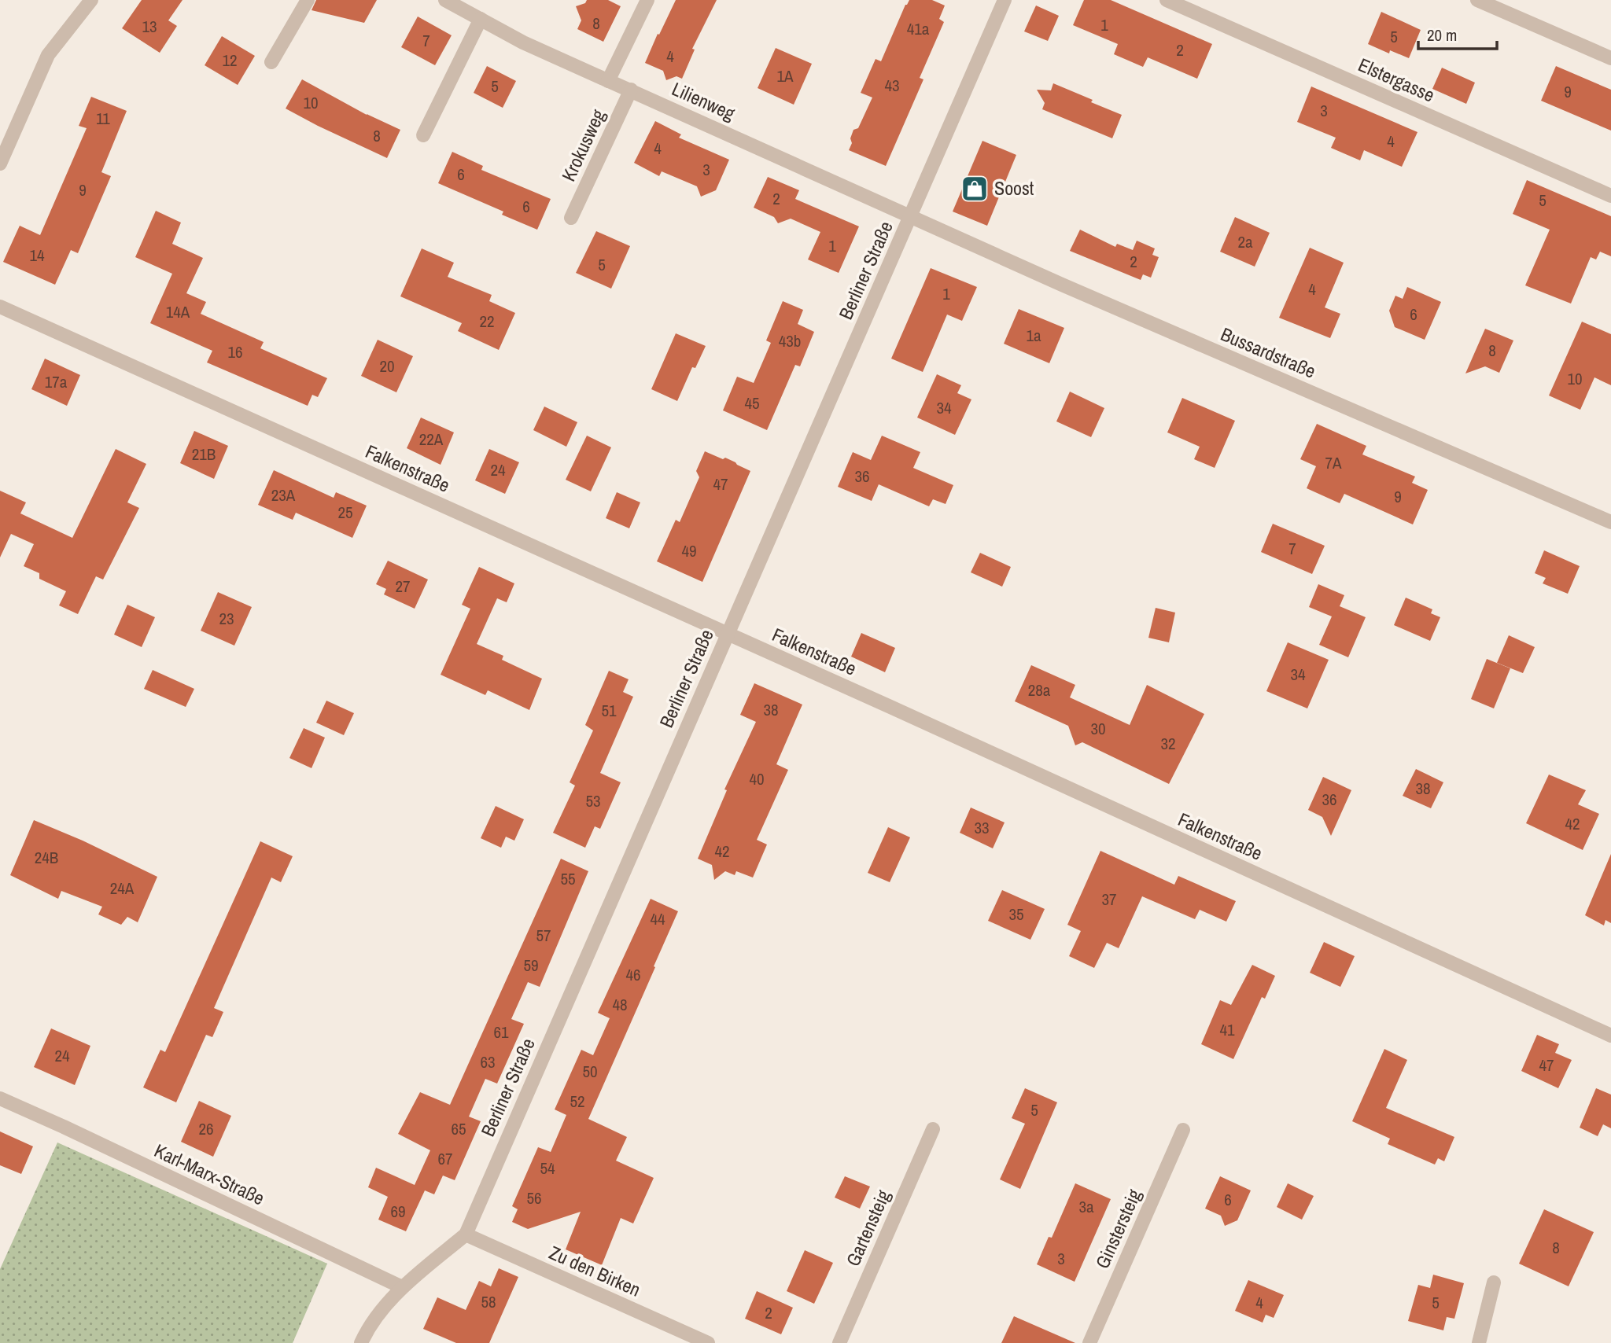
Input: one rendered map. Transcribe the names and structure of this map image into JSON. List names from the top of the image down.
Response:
{
  "streets": {
    "street": [
      "Elstergasse",
      "Lilienweg",
      "Krokusweg",
      "Berliner Straße",
      "Bussardstraße",
      "Falkenstraße",
      "Karl-Marx-Straße",
      "Gartensteig",
      "Ginstersteig",
      "Zu den Birken"
    ]
  },
  "crossings": [
    ["Lilienweg", "Krokusweg"],
    ["Lilienweg", "Berliner Straße"],
    ["Lilienweg", "Bussardstraße"],
    ["Berliner Straße", "Bussardstraße"],
    ["Berliner Straße", "Falkenstraße"],
    ["Berliner Straße", "Karl-Marx-Straße"],
    ["Berliner Straße", "Zu den Birken"]
  ],
  "places": {
    "shop": ["Soost"]
  },
  "house_numbers": [
    "8",
    "1",
    "13",
    "41a",
    "5",
    "7",
    "2",
    "4",
    "12",
    "1A",
    "43",
    "5",
    "9",
    "10",
    "3",
    "11",
    "8",
    "4",
    "4",
    "3",
    "6",
    "9",
    "2",
    "5",
    "6",
    "2a",
    "1",
    "14",
    "2",
    "5",
    "4",
    "1",
    "14A",
    "6",
    "22",
    "1a",
    "43b",
    "8",
    "16",
    "20",
    "10",
    "17a",
    "45",
    "34",
    "22A",
    "21B",
    "7A",
    "24",
    "36",
    "47",
    "23A",
    "9",
    "25",
    "7",
    "49",
    "27",
    "23",
    "34",
    "28a",
    "38",
    "51",
    "30",
    "32",
    "40",
    "38",
    "36",
    "53",
    "42",
    "33",
    "42",
    "24B",
    "55",
    "24A",
    "37",
    "35",
    "44",
    "57",
    "59",
    "46",
    "48",
    "41",
    "61",
    "24",
    "63",
    "47",
    "50",
    "52",
    "5",
    "26",
    "65",
    "67",
    "54",
    "56",
    "6",
    "3a",
    "69",
    "8",
    "3",
    "58",
    "4",
    "5",
    "2"
  ],
  "scale_bar": "20 m"
}
